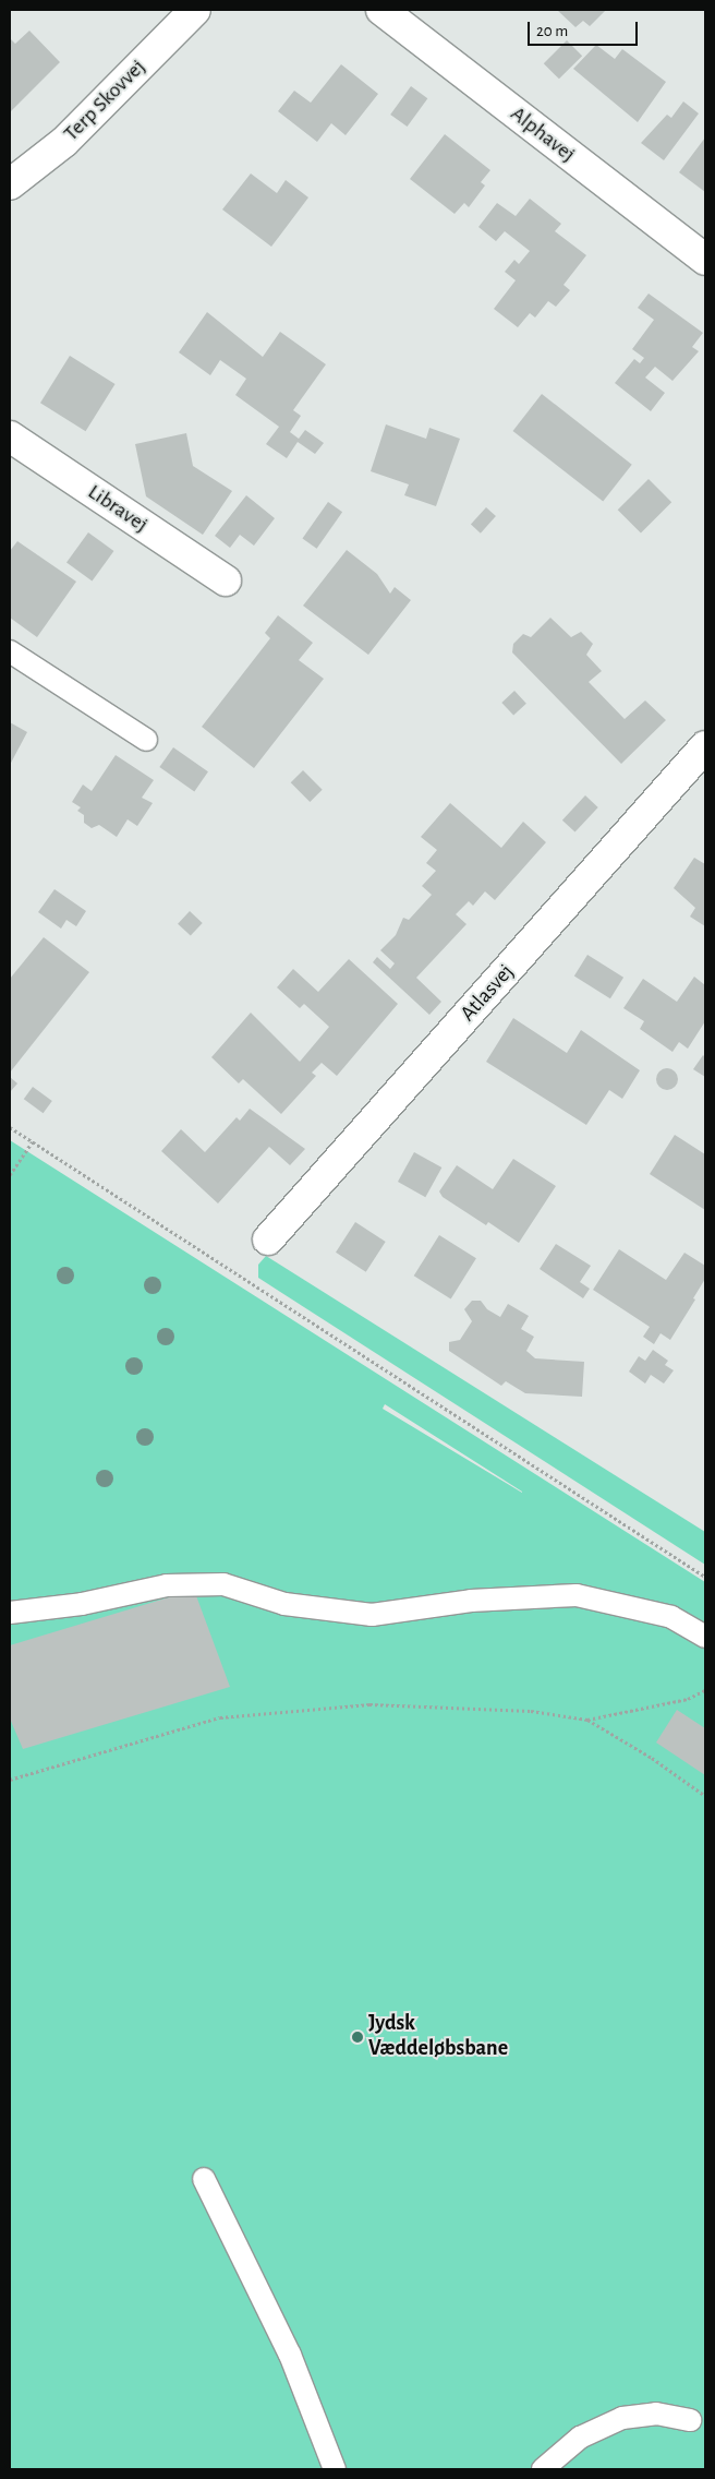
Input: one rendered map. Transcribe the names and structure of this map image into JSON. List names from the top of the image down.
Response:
{
  "streets": {
    "street": [
      "Terp Skovvej",
      "Alphavej",
      "Libravej",
      "Atlasvej"
    ]
  },
  "places": ["Jydsk Væddeløbsbane"],
  "scale_bar": "20 m"
}
